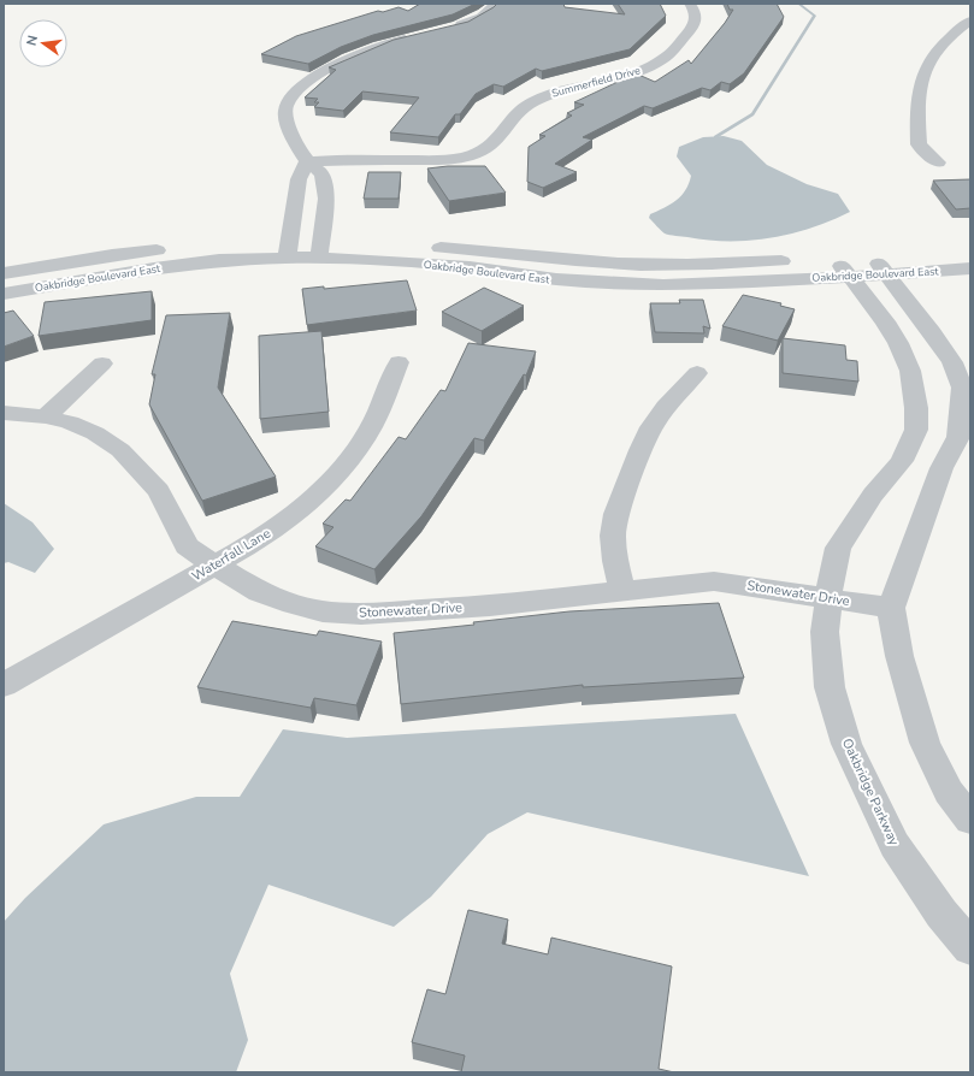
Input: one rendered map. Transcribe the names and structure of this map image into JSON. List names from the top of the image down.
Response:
{
  "streets": {
    "street": [
      "Summerfield Drive",
      "Oakbridge Boulevard East",
      "Waterfall Lane",
      "Stonewater Drive",
      "Oakbridge Parkway"
    ]
  },
  "crossings": [
    ["Oakbridge Boulevard East", "Oakbridge Parkway"],
    ["Waterfall Lane", "Stonewater Drive"],
    ["Stonewater Drive", "Oakbridge Parkway"]
  ],
  "north": "left"
}
